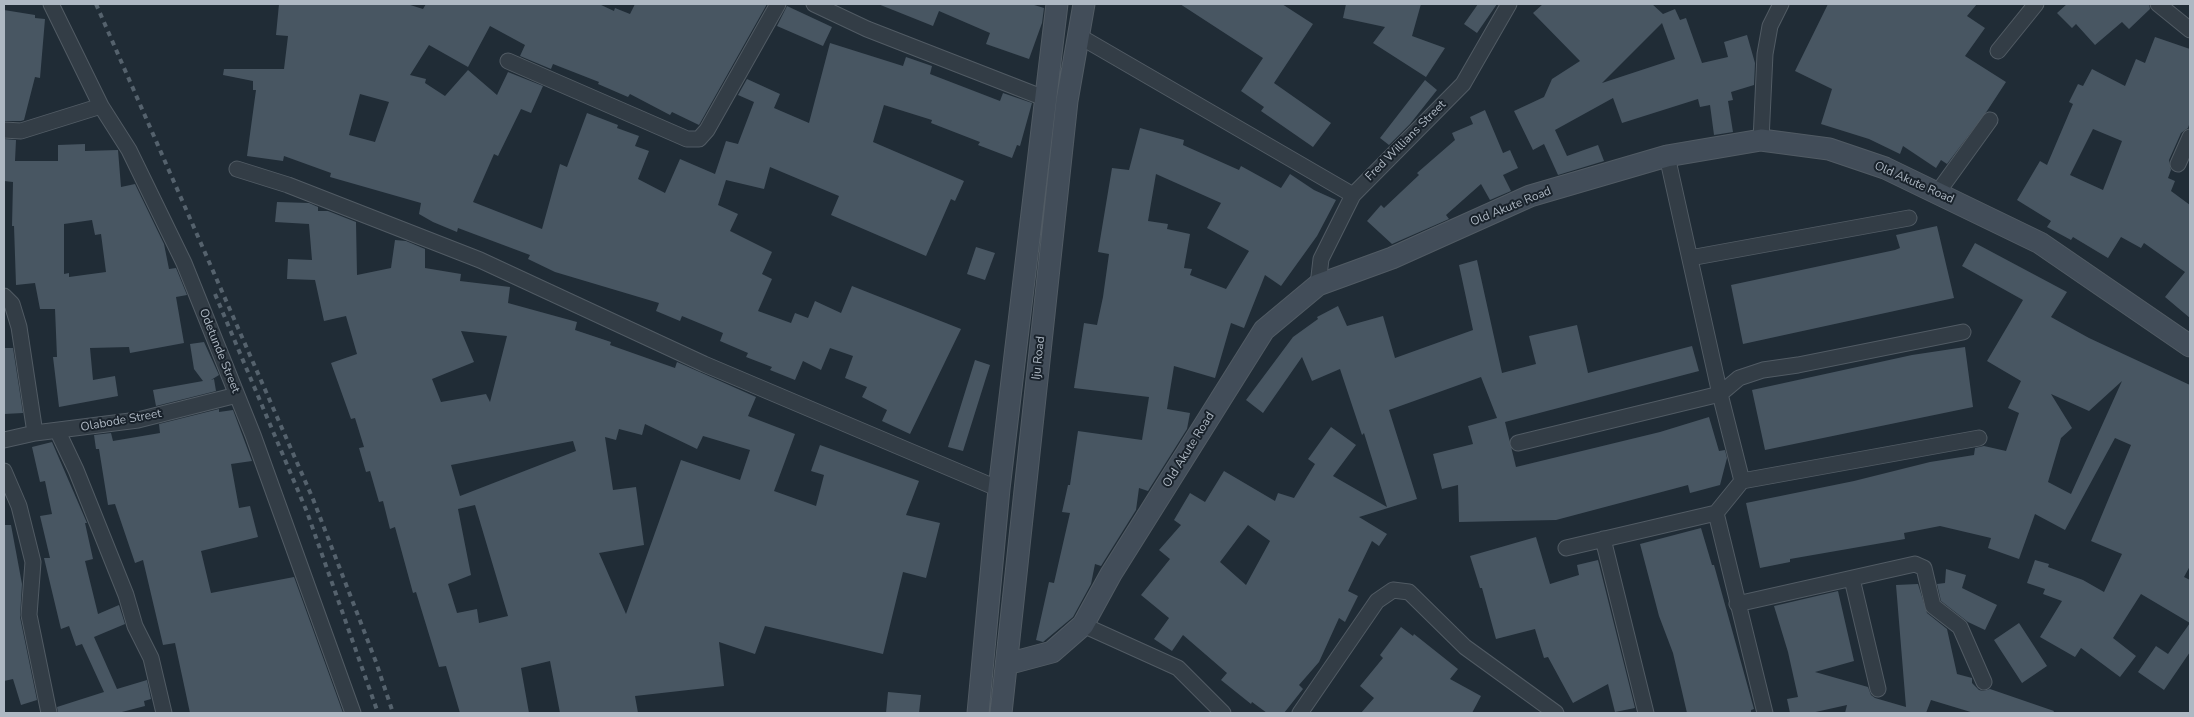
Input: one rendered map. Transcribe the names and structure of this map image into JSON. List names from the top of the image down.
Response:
{
  "streets": {
    "street": [
      "Fred Willians Street",
      "Old Akute Road",
      "Odetunde Street",
      "Iju Road",
      "Olabode Street"
    ]
  },
  "crossings": [
    ["Fred Willians Street", "Old Akute Road"],
    ["Old Akute Road", "Iju Road"],
    ["Odetunde Street", "Olabode Street"]
  ]
}
